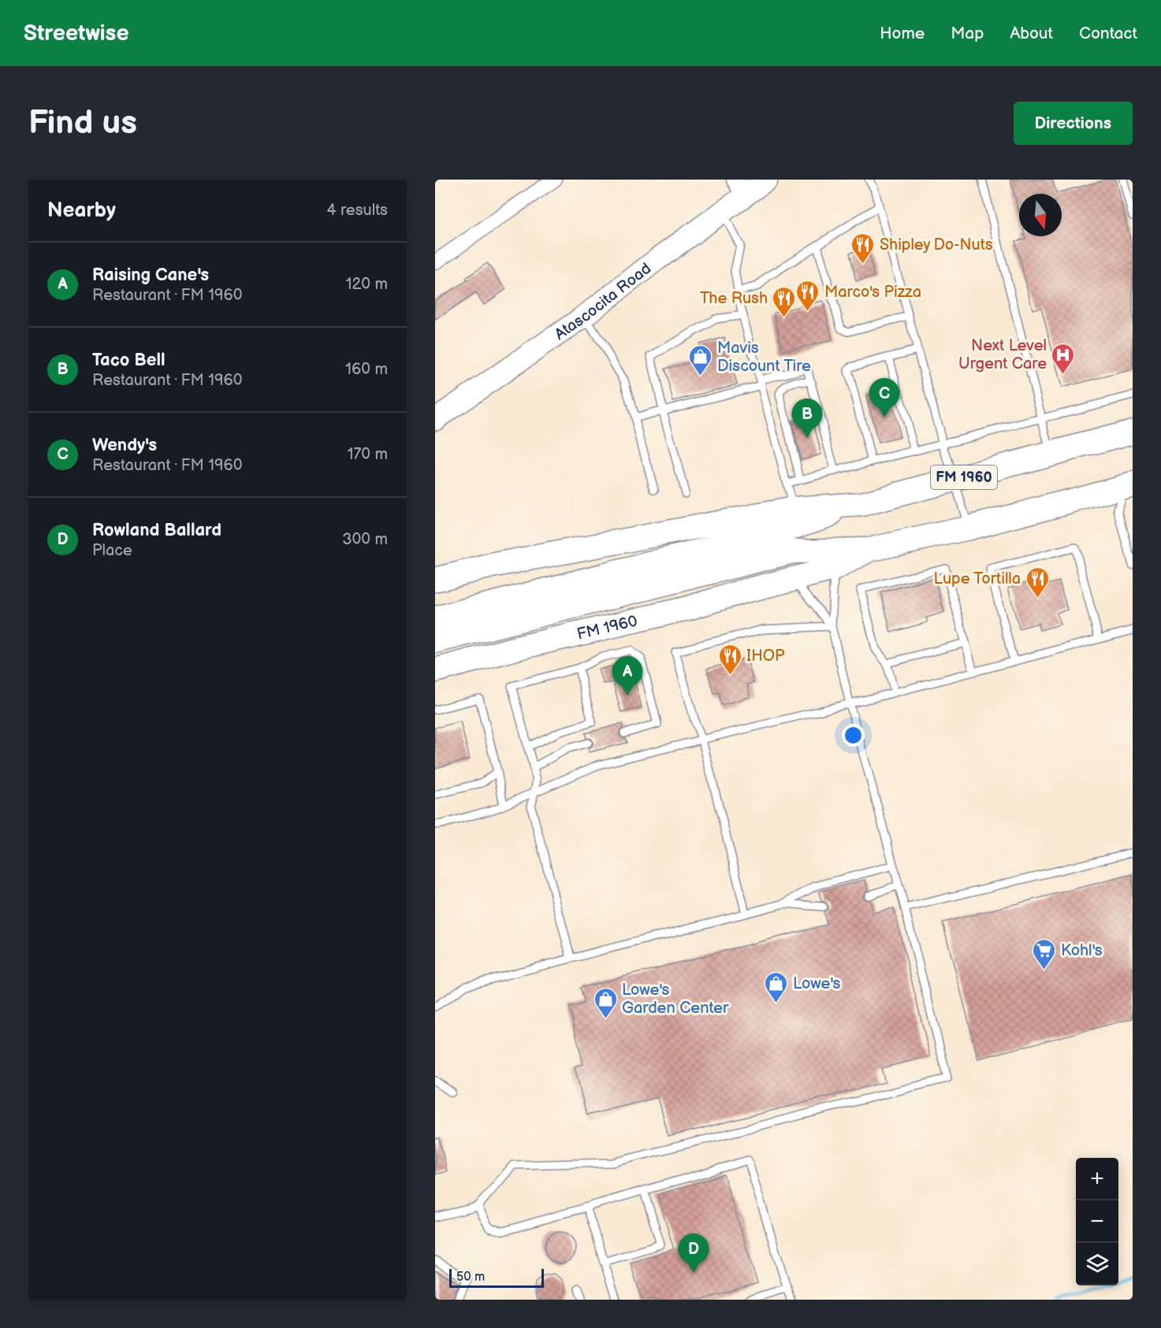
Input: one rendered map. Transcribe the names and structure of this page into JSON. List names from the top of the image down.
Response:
{
  "streets": {
    "main road": ["Atascocita Road", "FM 1960"]
  },
  "places": {
    "restaurant": [
      "Shipley Do-Nuts",
      "Marco's Pizza",
      "The Rush",
      "Lupe Tortilla",
      "IHOP"
    ],
    "hospital": ["Next Level Urgent Care"],
    "shop": ["Mavis Discount Tire", "Lowe's", "Lowe's Garden Center"],
    "supermarket": ["Kohl's"]
  },
  "scale_bar": "50 m",
  "north": "bottom",
  "page": {
    "header": "Streetwise",
    "nav": [
      "Home",
      "Map",
      "About",
      "Contact"
    ],
    "buttons": "Directions",
    "title": "Find us",
    "heading": ["Nearby", "4 results"],
    "list": [
      {
        "mark": "A",
        "name": "Raising Cane's",
        "note": "Restaurant · FM 1960",
        "value": "120 m"
      },
      {
        "mark": "B",
        "name": "Taco Bell",
        "note": "Restaurant · FM 1960",
        "value": "160 m"
      },
      {
        "mark": "C",
        "name": "Wendy's",
        "note": "Restaurant · FM 1960",
        "value": "170 m"
      },
      {
        "mark": "D",
        "name": "Rowland Ballard",
        "note": "Place",
        "value": "300 m"
      }
    ],
    "pins": [
      "C",
      "B",
      "A",
      "D"
    ],
    "map_buttons": ["+", "−"],
    "scale": "50 m"
  }
}
